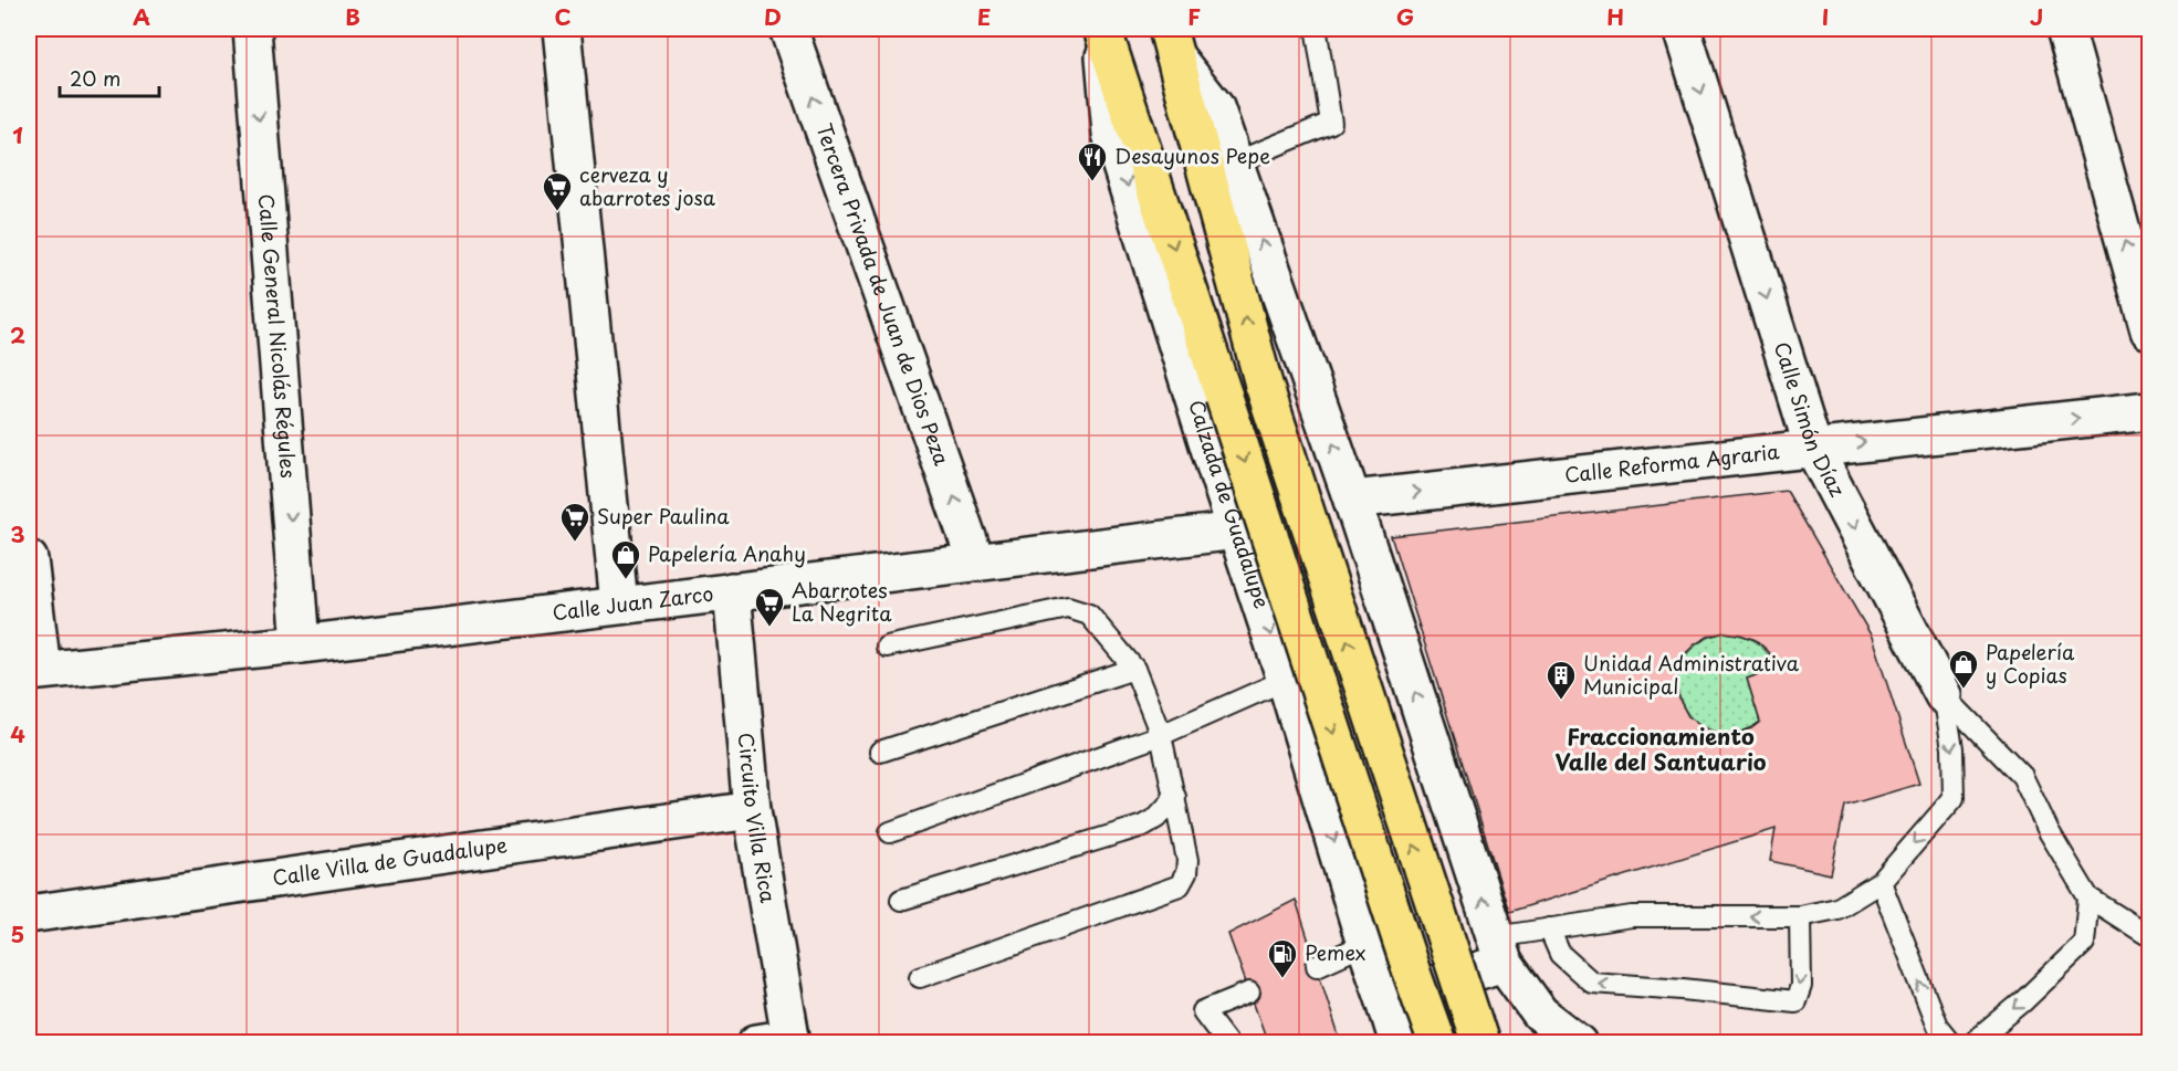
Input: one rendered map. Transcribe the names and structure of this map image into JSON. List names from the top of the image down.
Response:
{
  "streets": {
    "main road": ["Calzada de Guadalupe"],
    "street": [
      "Tercera Privada de Juan de Dios Peza",
      "Calle General Nicolás Régules",
      "Calle Simón Díaz",
      "Calle Reforma Agraria",
      "Calle Juan Zarco",
      "Circuito Villa Rica",
      "Calle Villa de Guadalupe"
    ]
  },
  "crossings": [
    ["Tercera Privada de Juan de Dios Peza", "Calle Juan Zarco"],
    ["Calle General Nicolás Régules", "Calle Juan Zarco"],
    ["Calle Simón Díaz", "Calle Reforma Agraria"],
    ["Calzada de Guadalupe", "Calle Juan Zarco"],
    ["Calle Juan Zarco", "Circuito Villa Rica"],
    ["Circuito Villa Rica", "Calle Villa de Guadalupe"]
  ],
  "one_way": ["Calle Simón Díaz", "Calle Reforma Agraria"],
  "districts": ["Fraccionamiento Valle del Santuario"],
  "places": {
    "restaurant": ["Desayunos Pepe"],
    "supermarket": ["cerveza y abarrotes josa", "Super Paulina", "Abarrotes La Negrita"],
    "shop": ["Papelería Anahy", "Papelería y Copias"],
    "building": ["Unidad Administrativa Municipal"],
    "fuel station": ["Pemex"]
  },
  "scale_bar": "20 m",
  "grid": {
    "columns": [
      "A",
      "B",
      "C",
      "D",
      "E",
      "F",
      "G",
      "H",
      "I",
      "J"
    ],
    "rows": [
      "1",
      "2",
      "3",
      "4",
      "5"
    ]
  }
}
